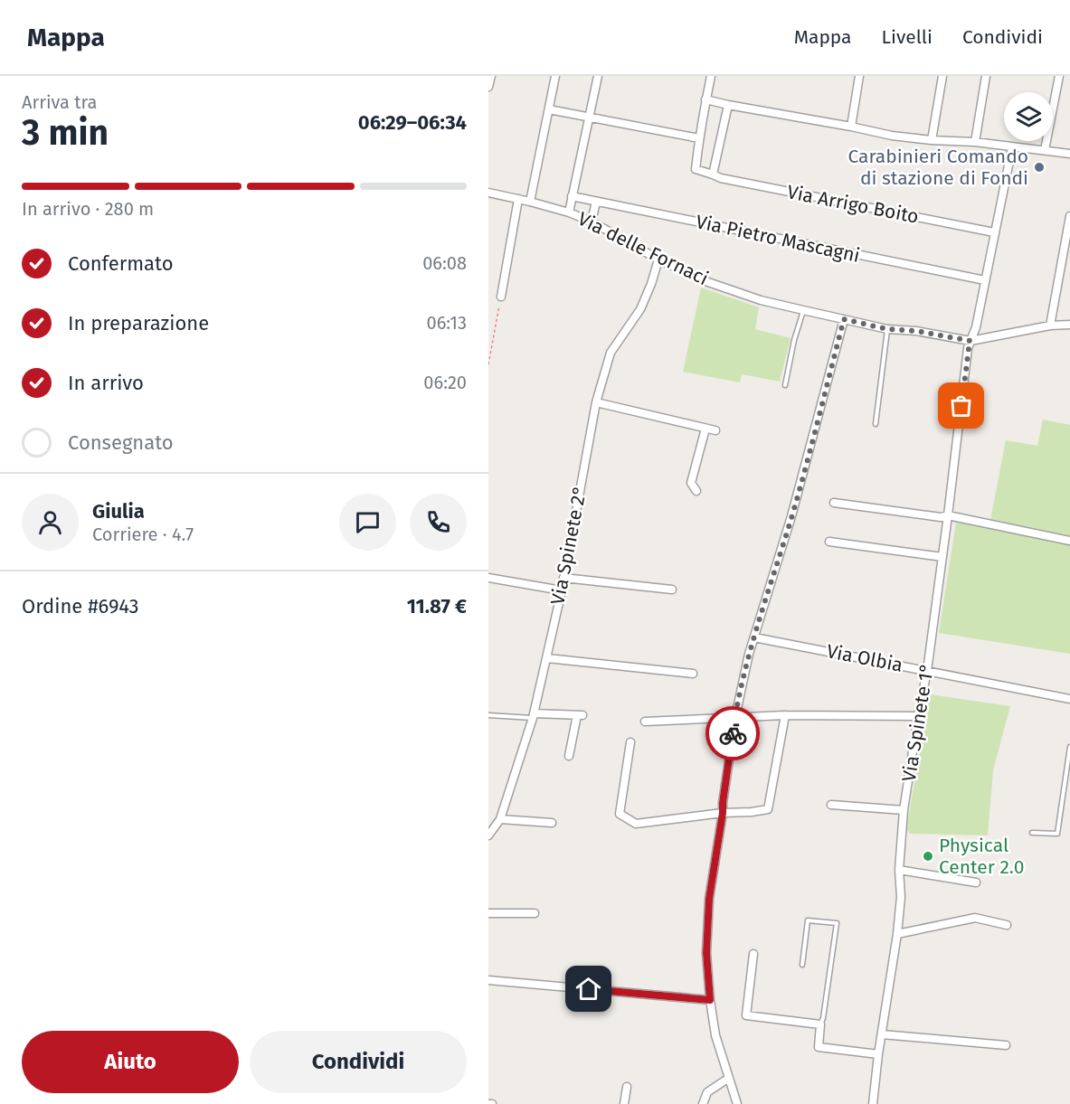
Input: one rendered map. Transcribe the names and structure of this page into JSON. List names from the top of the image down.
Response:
{
  "streets": {
    "street": [
      "Via Arrigo Boito",
      "Via Pietro Mascagni",
      "Via delle Fornaci",
      "Via Spinete 2°",
      "Via Olbia",
      "Via Spinete 1°"
    ]
  },
  "crossings": [
    ["Via Arrigo Boito", "Via Spinete 1°"],
    ["Via Pietro Mascagni", "Via Spinete 1°"],
    ["Via delle Fornaci", "Via Spinete 2°"],
    ["Via delle Fornaci", "Via Spinete 1°"],
    ["Via Olbia", "Via Spinete 1°"]
  ],
  "places": ["Carabinieri Comando di stazione di Fondi", "Physical Center 2.0"],
  "page": {
    "header": "Mappa",
    "nav": ["Mappa", "Livelli", "Condividi"],
    "heading": ["3 min", "Arriva tra", "06:29–06:34"],
    "panel": [
      "Giulia",
      "Corriere · 4.7",
      "Ordine #6943",
      "11.87 €"
    ],
    "bar": "In arrivo · 280 m",
    "list": [
      ["Confermato", "06:08"],
      ["In preparazione", "06:13"],
      ["In arrivo", "06:20"],
      "Consegnato"
    ],
    "buttons": ["Aiuto", "Condividi"]
  }
}
